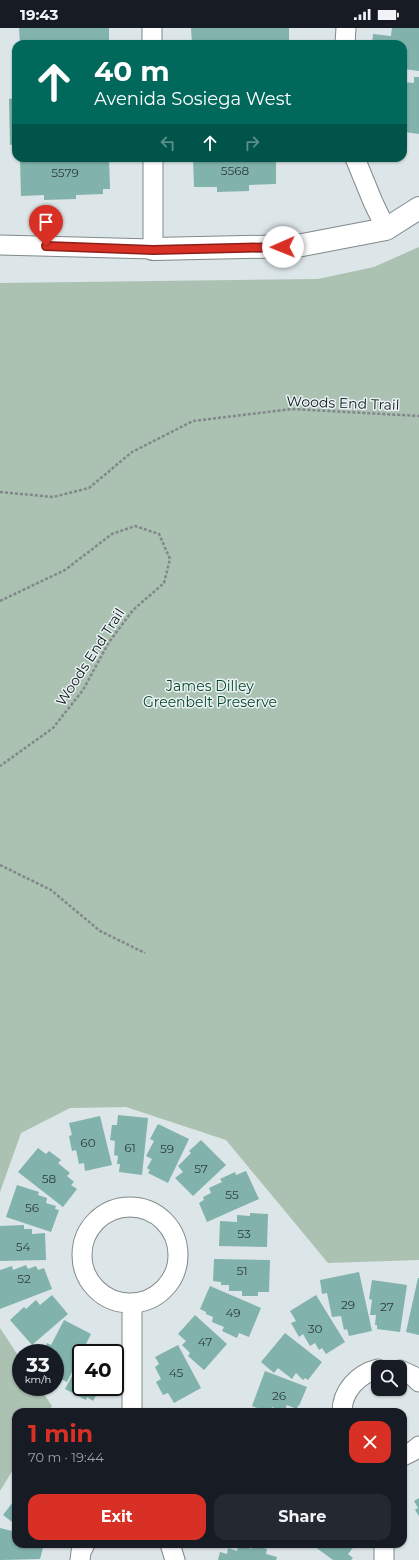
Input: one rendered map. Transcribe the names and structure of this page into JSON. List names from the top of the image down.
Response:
{
  "streets": {
    "path": ["Woods End Trail"]
  },
  "parks": ["James Dilley Greenbelt Preserve"],
  "house_numbers": [
    "5568",
    "5579",
    "60",
    "61",
    "59",
    "57",
    "58",
    "55",
    "56",
    "53",
    "54",
    "51",
    "52",
    "29",
    "27",
    "49",
    "30",
    "47",
    "45",
    "26"
  ],
  "page": {
    "status": "19:43",
    "turn": ["40 m", "Avenida Sosiega West"],
    "speed": "33 km/h",
    "limit": "40",
    "heading": ["1 min", "70 m · 19:44"],
    "buttons": ["Exit", "Share"]
  }
}
